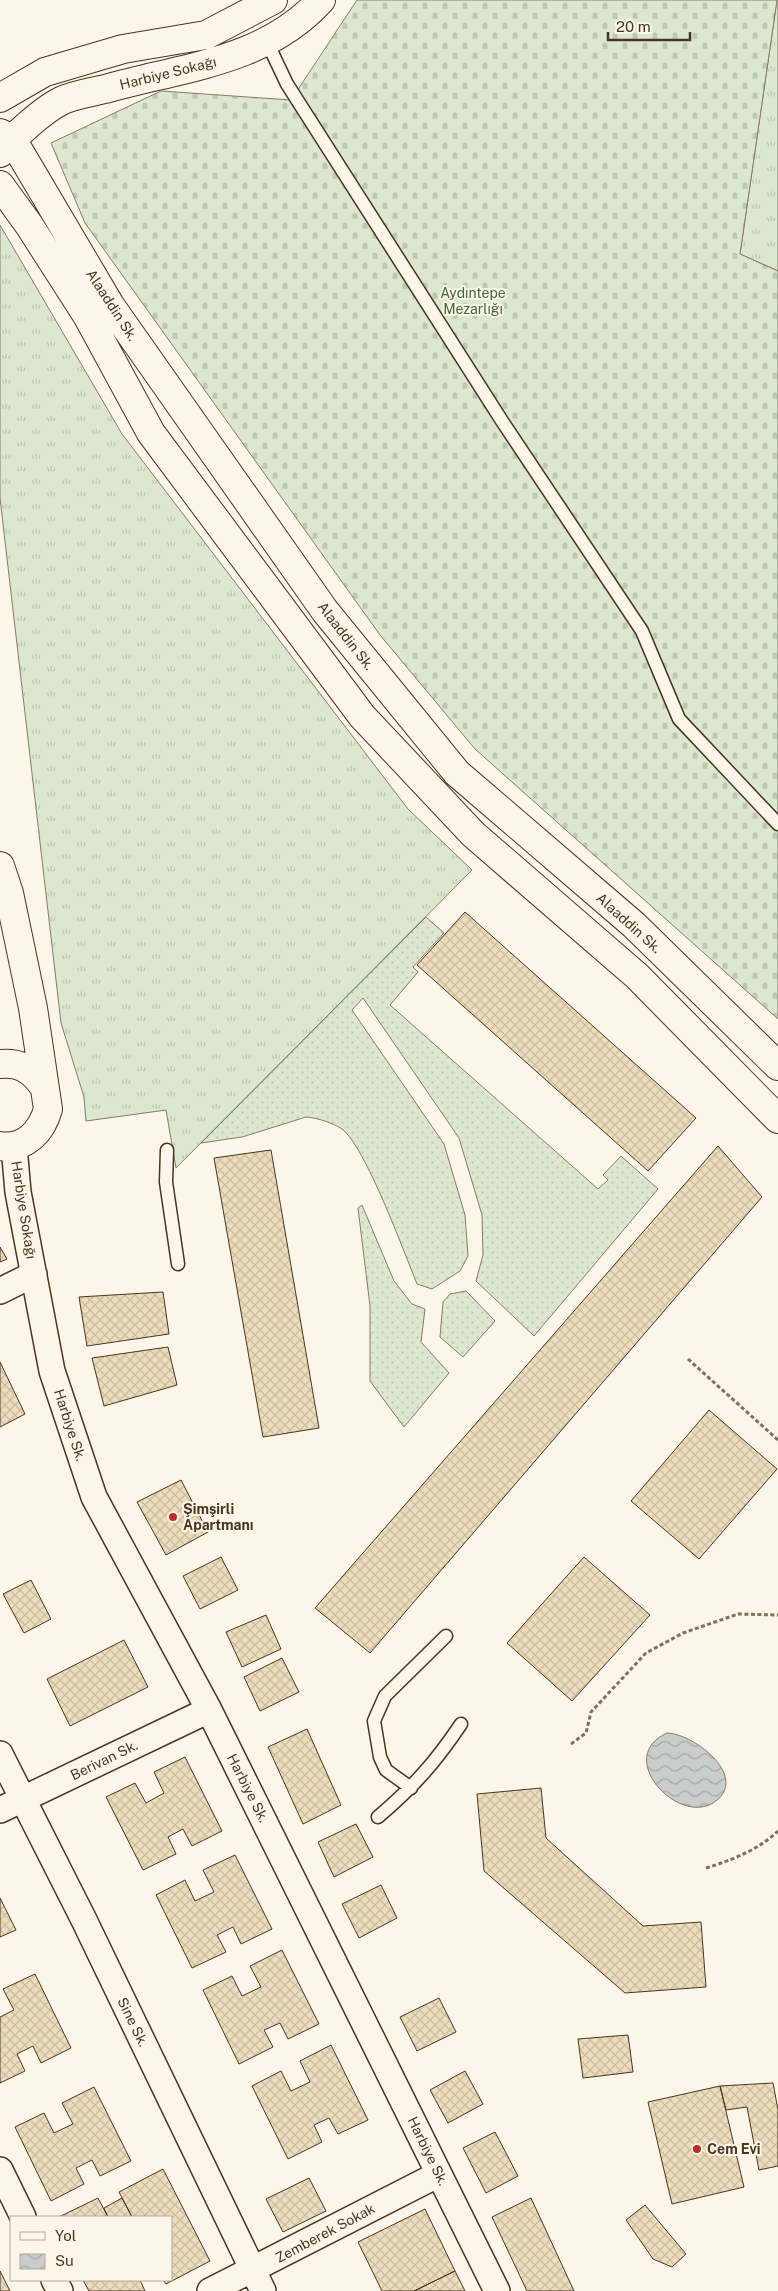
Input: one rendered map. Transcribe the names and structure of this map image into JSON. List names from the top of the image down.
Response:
{
  "streets": {
    "street": [
      "Harbiye Sokağı",
      "Alaaddin Sk.",
      "Harbiye Sk.",
      "Berivan Sk.",
      "Sine Sk.",
      "Zemberek Sokak"
    ]
  },
  "crossings": [
    ["Harbiye Sokağı", "Alaaddin Sk."],
    ["Harbiye Sokağı", "Harbiye Sk."],
    ["Harbiye Sk.", "Berivan Sk."],
    ["Harbiye Sk.", "Zemberek Sokak"],
    ["Berivan Sk.", "Sine Sk."],
    ["Sine Sk.", "Zemberek Sokak"]
  ],
  "parks": ["Aydıntepe Mezarlığı"],
  "places": ["Şimşirli Apartmanı", "Cem Evi"],
  "legend": ["Yol", "Su"],
  "scale_bar": "20 m"
}
